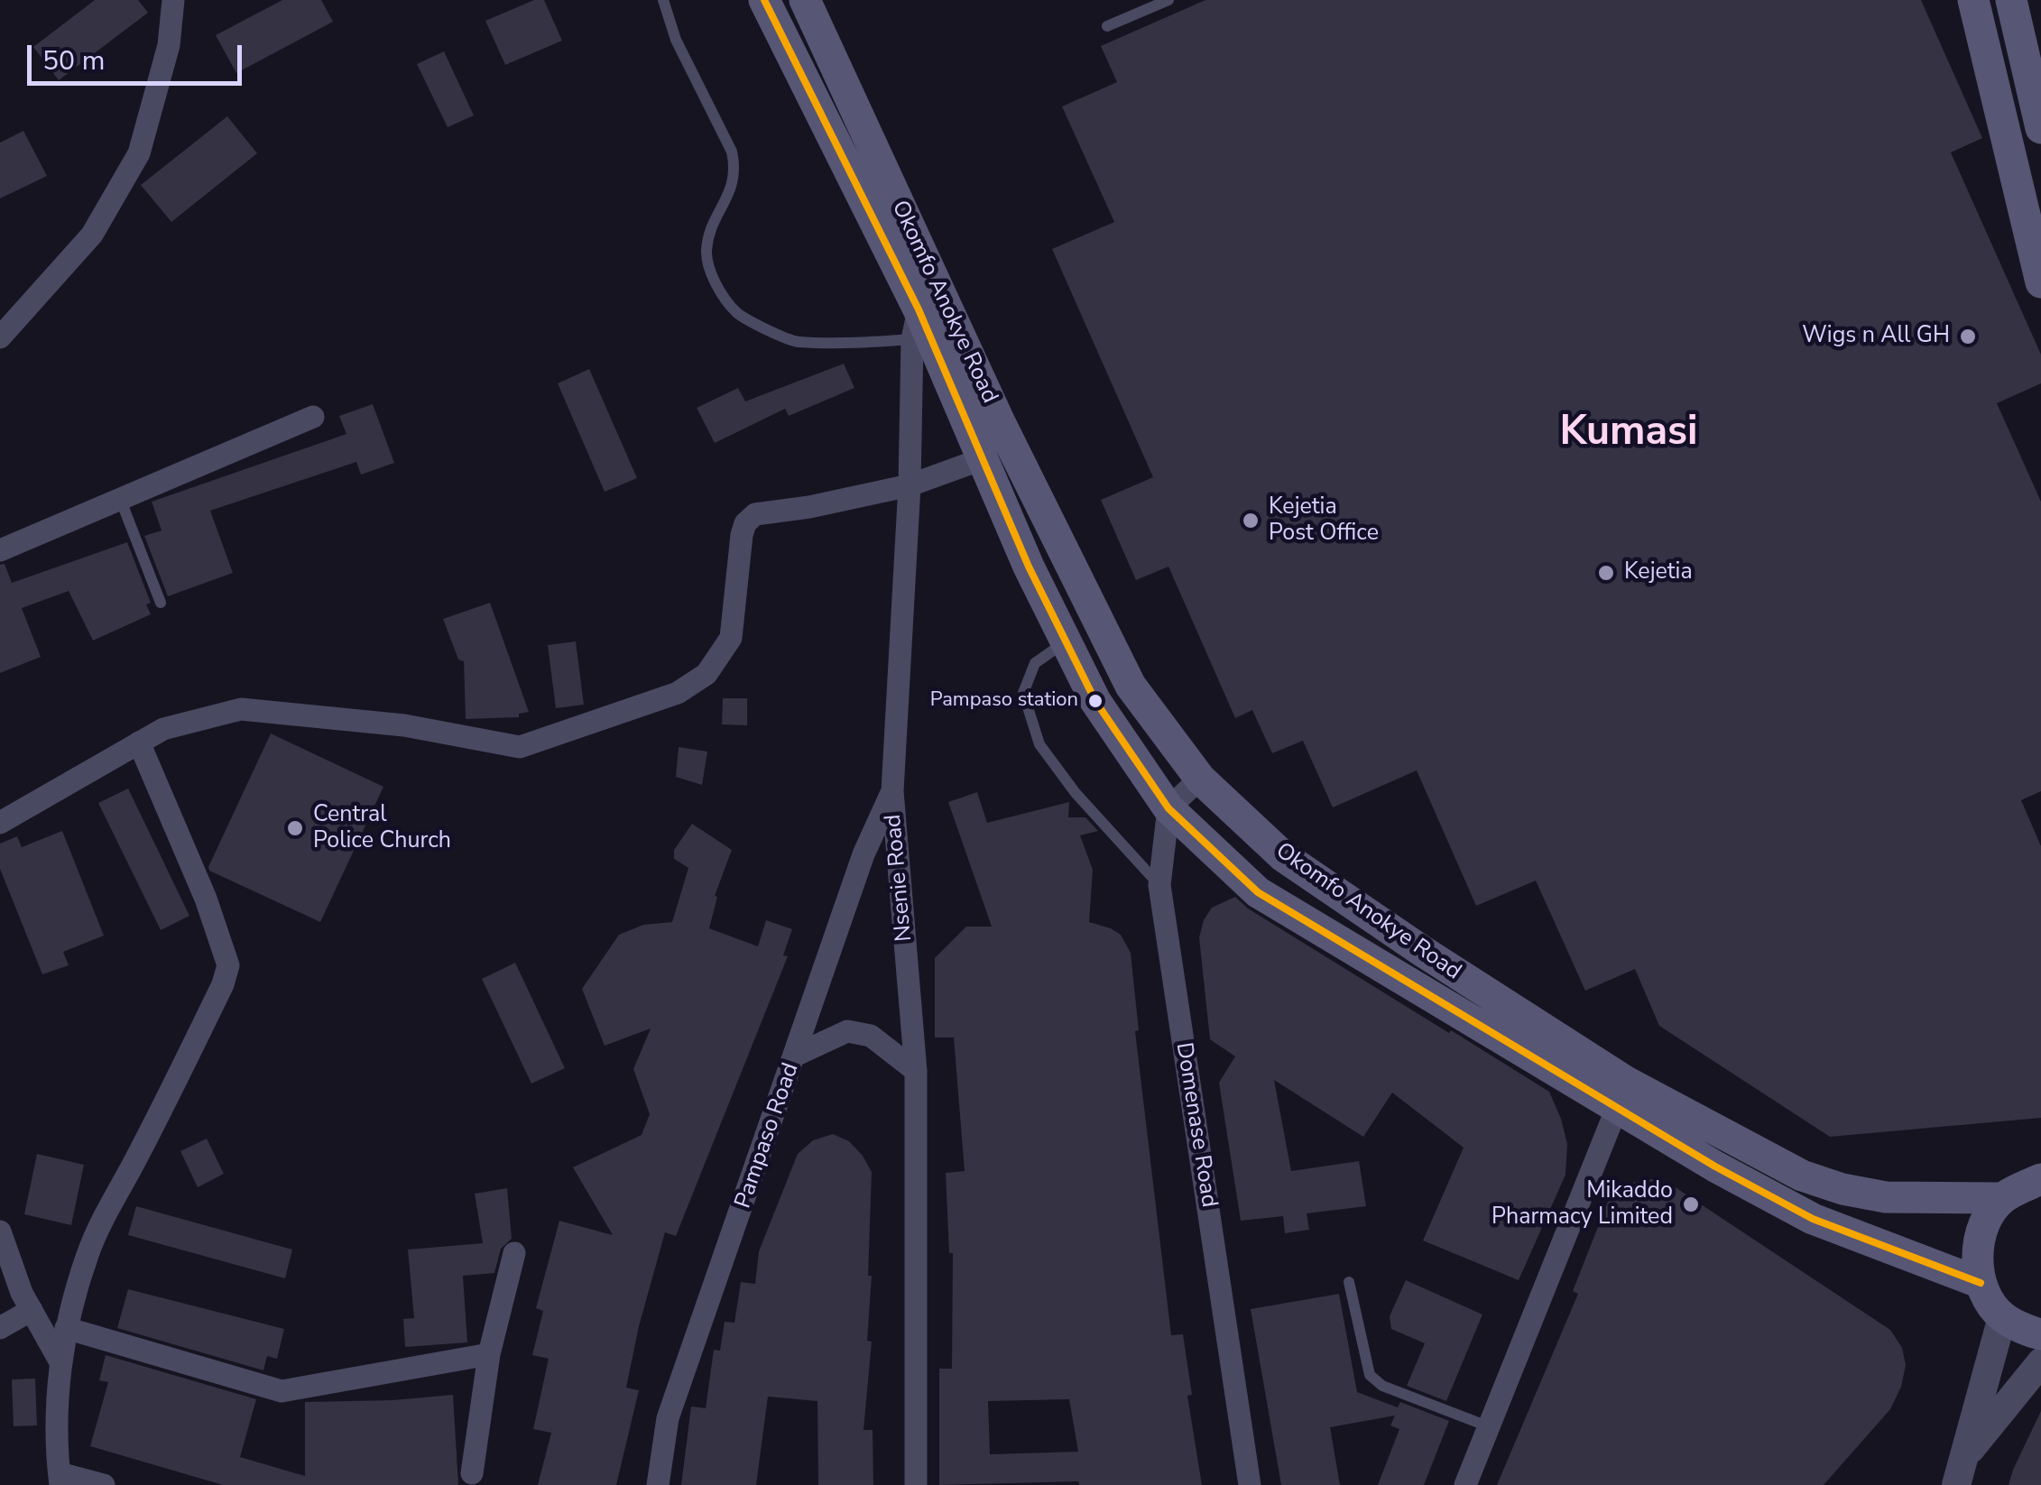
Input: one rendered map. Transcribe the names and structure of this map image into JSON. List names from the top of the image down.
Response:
{
  "streets": {
    "main road": ["Okomfo Anokye Road"],
    "street": ["Nsenie Road", "Domenase Road", "Pampaso Road"]
  },
  "crossings": [
    ["Okomfo Anokye Road", "Nsenie Road"],
    ["Okomfo Anokye Road", "Domenase Road"],
    ["Nsenie Road", "Pampaso Road"]
  ],
  "districts": ["Kumasi"],
  "places": [
    "Wigs n All GH",
    "Kejetia Post Office",
    "Kejetia",
    "Pampaso station",
    "Central Police Church",
    "Mikaddo Pharmacy Limited"
  ],
  "lines": ["transit line 50"],
  "scale_bar": "50 m"
}
